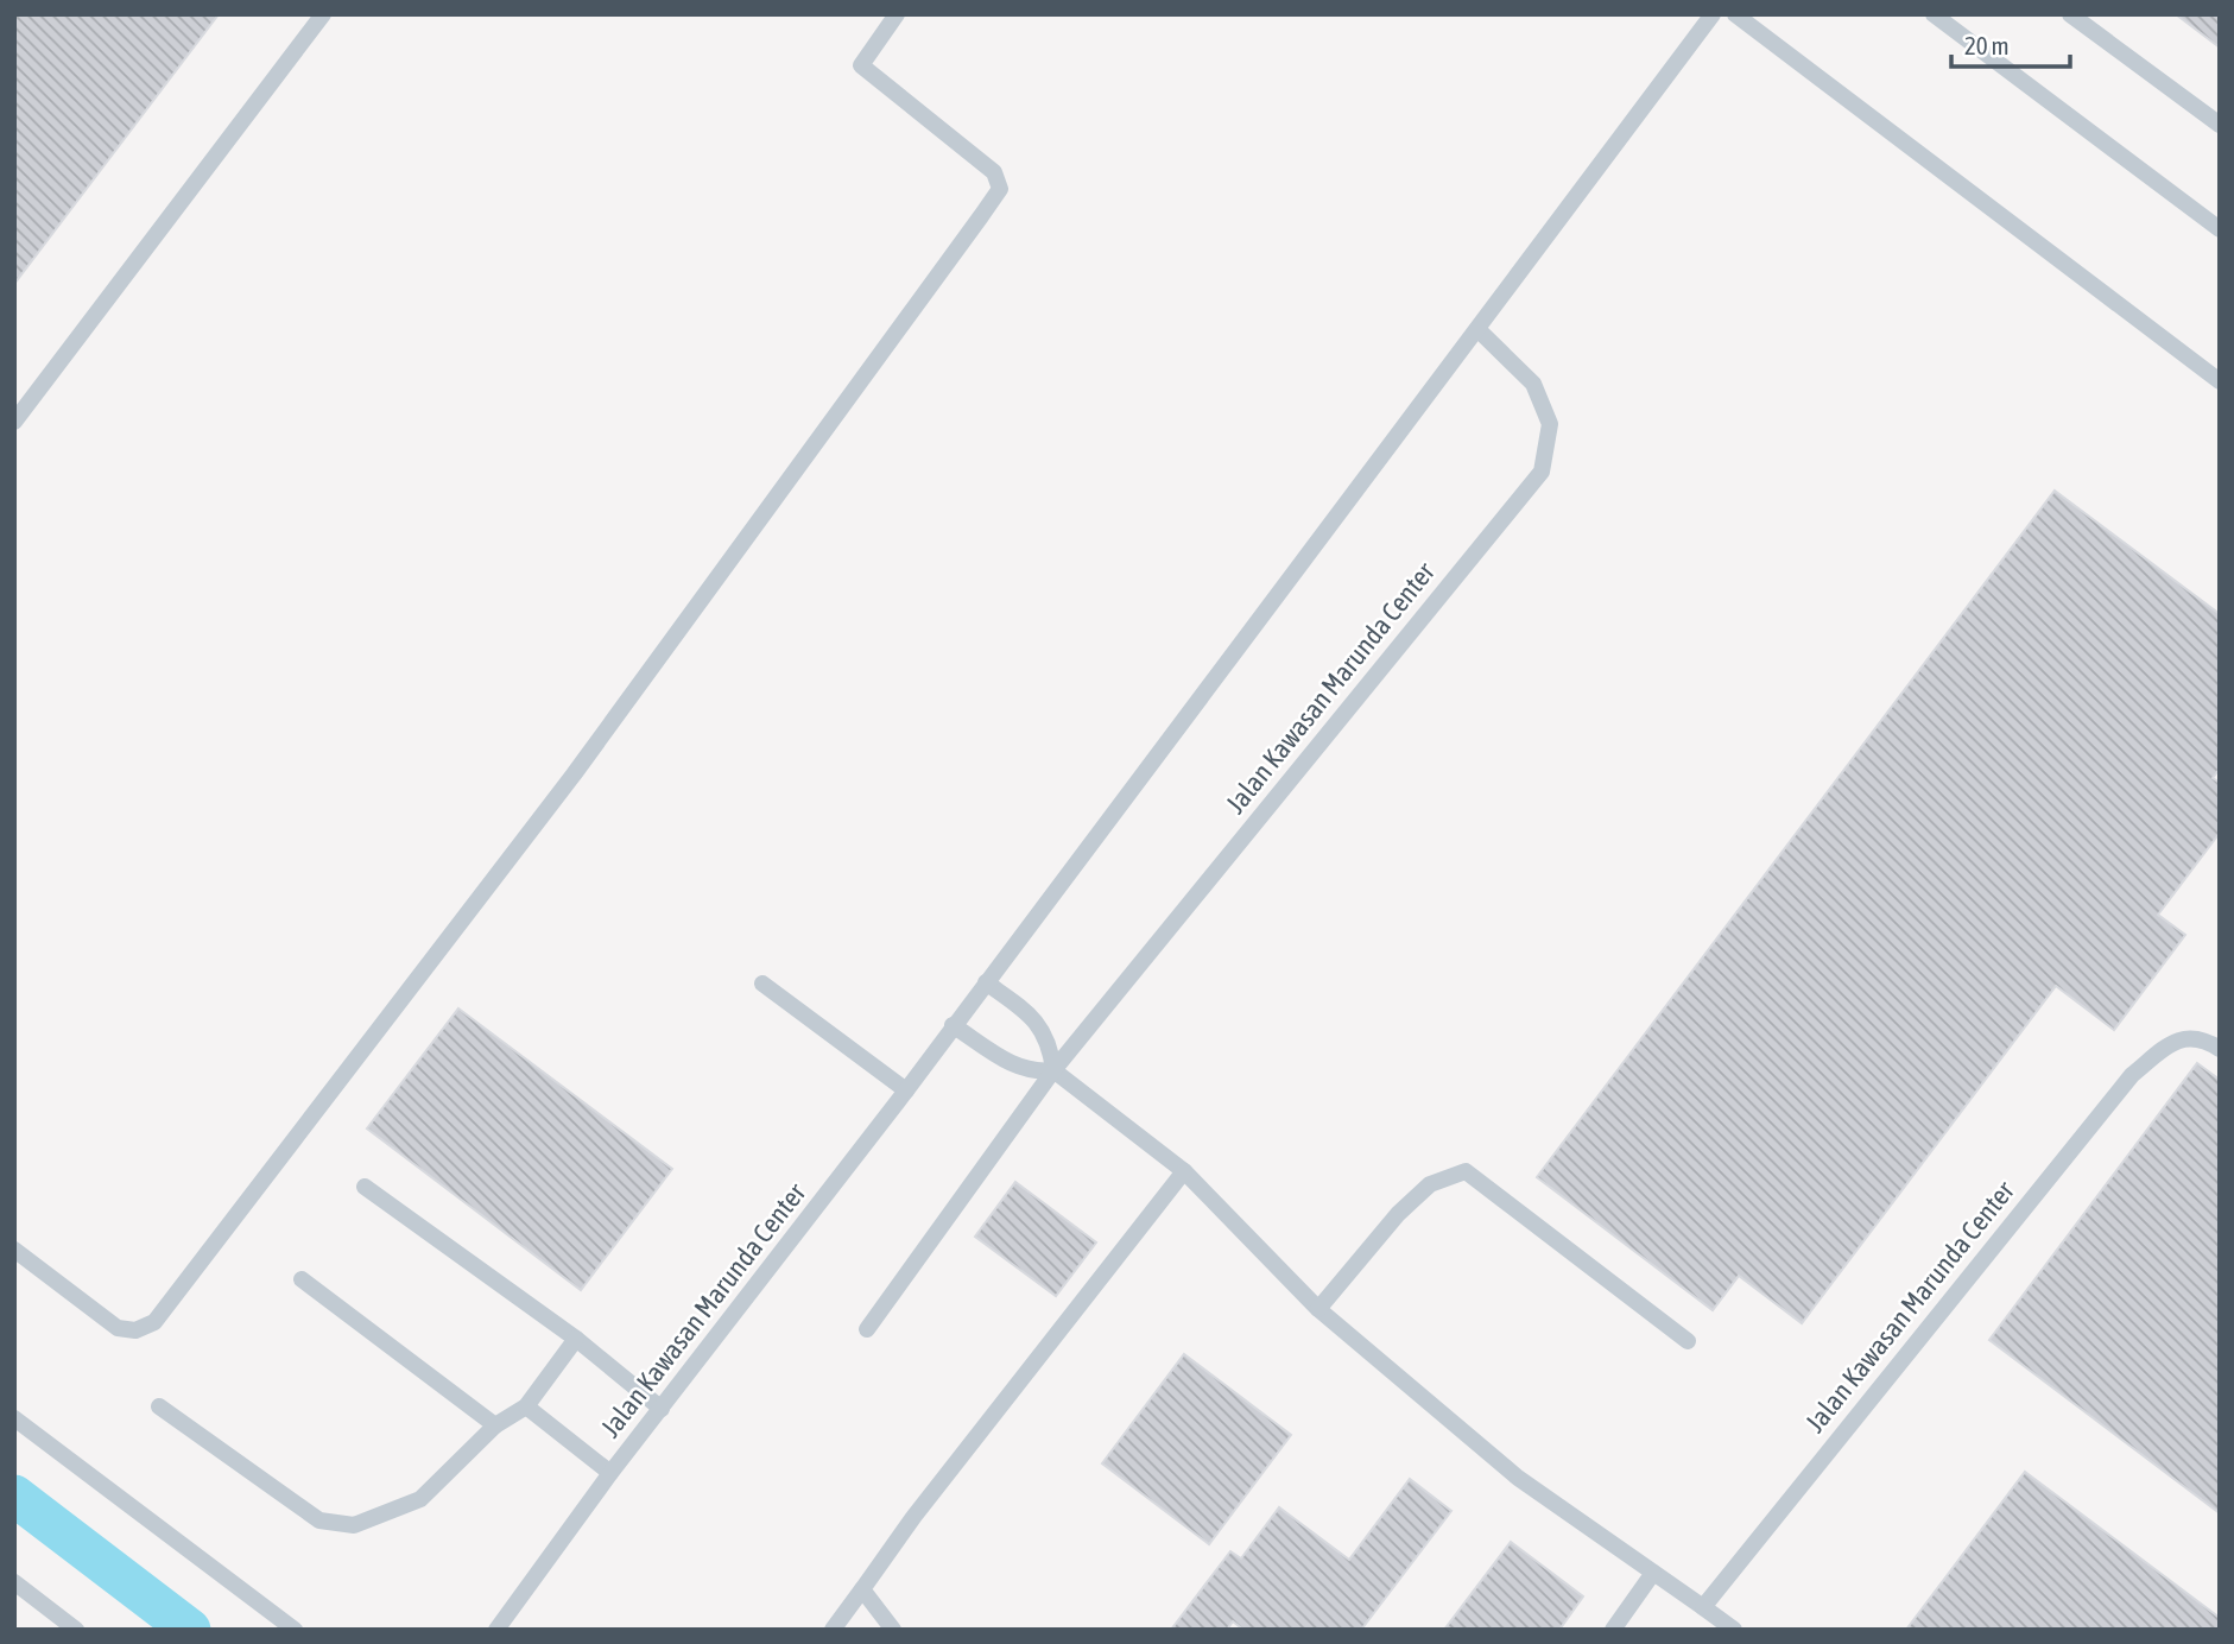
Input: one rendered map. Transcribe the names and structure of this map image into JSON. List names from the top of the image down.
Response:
{
  "streets": {
    "lane": ["Jalan Kawasan Marunda Center"]
  },
  "scale_bar": "20 m"
}
